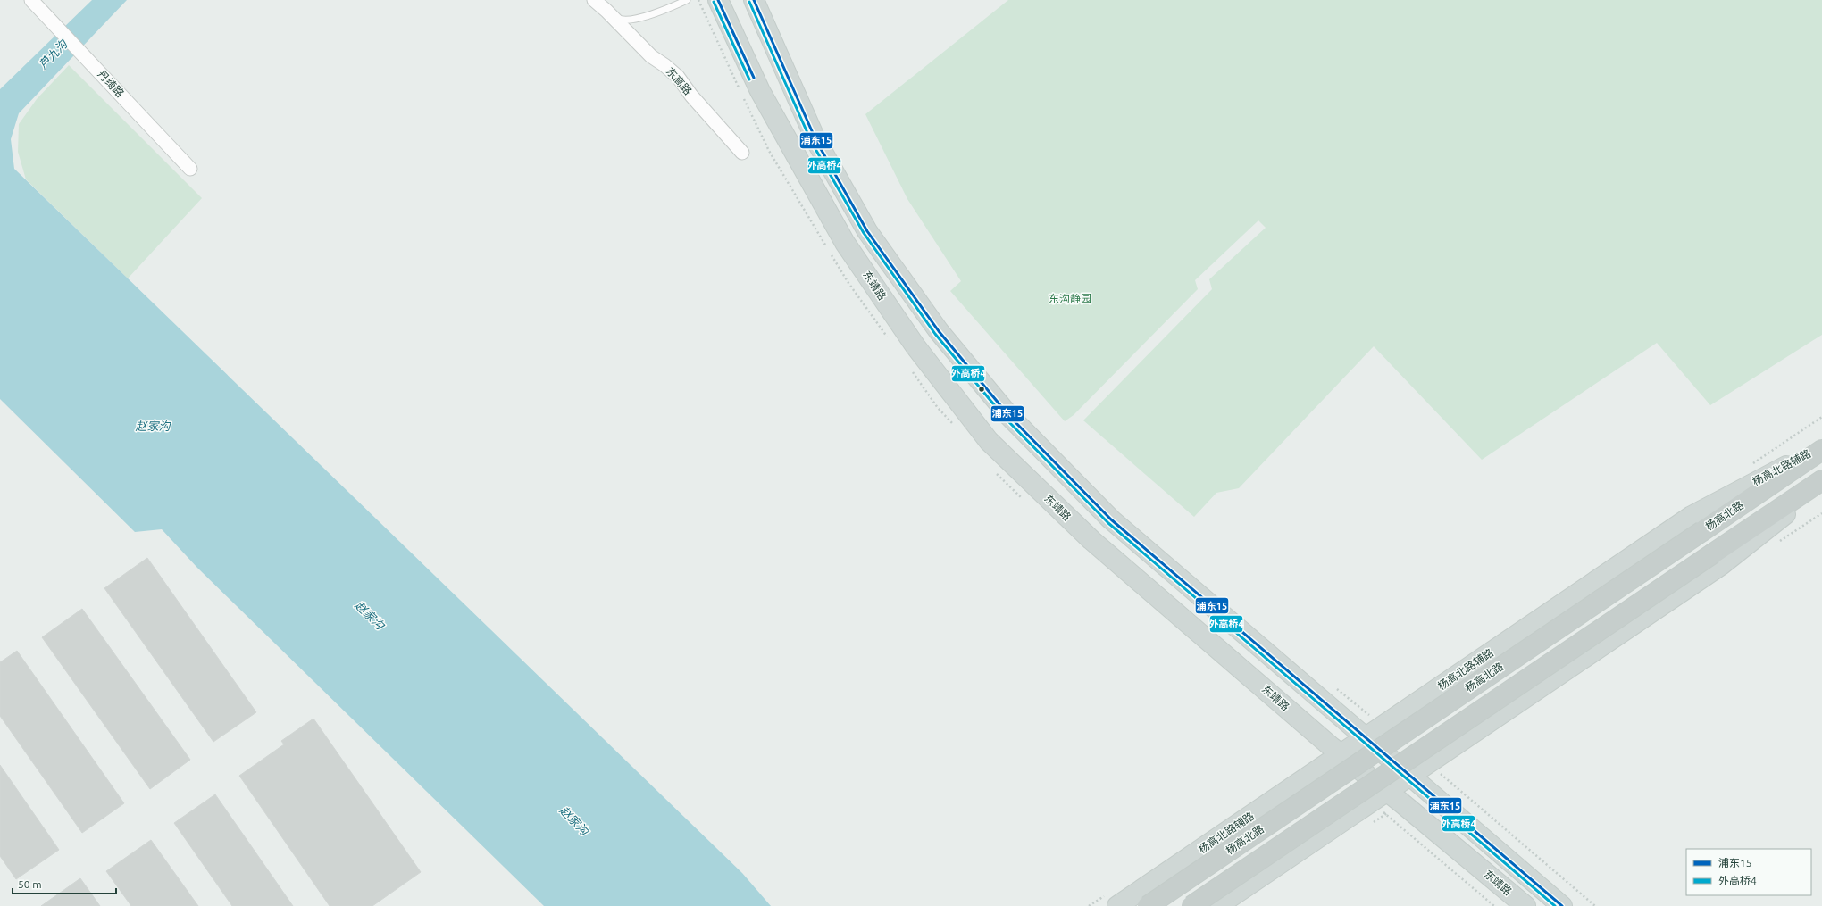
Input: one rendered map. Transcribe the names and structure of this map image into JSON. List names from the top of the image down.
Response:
{
  "streets": {
    "highway": ["杨高北路"],
    "main road": ["东靖路", "杨高北路辅路"],
    "street": ["东高路", "丹绮路"]
  },
  "crossings": [
    ["东靖路", "杨高北路辅路"]
  ],
  "water": ["芦九沟", "赵家沟"],
  "parks": ["东沟静园"],
  "lines": ["transit line 浦东15", "transit line 外高桥4"],
  "legend": ["浦东15", "外高桥4"],
  "scale_bar": "50 m"
}
